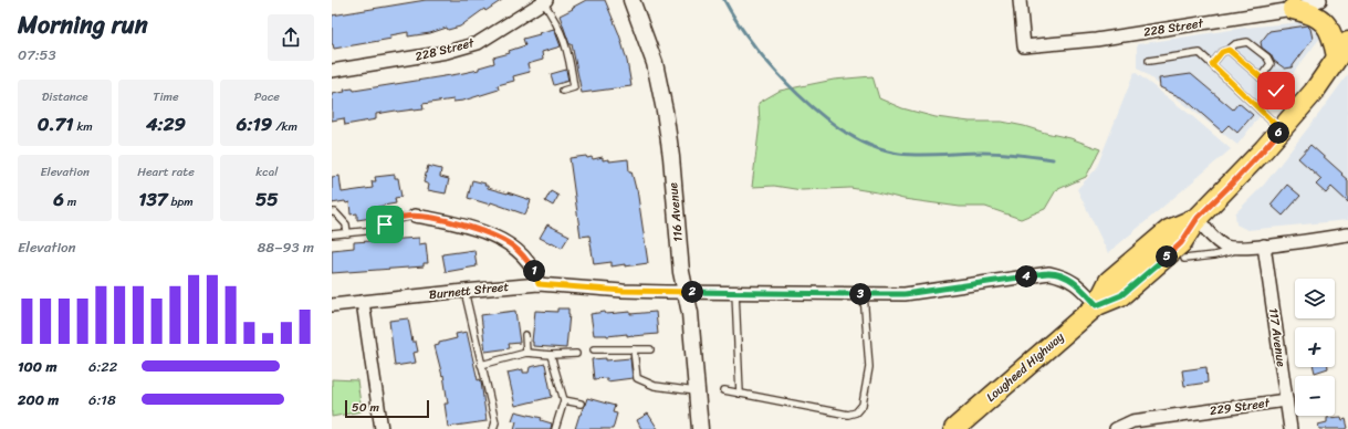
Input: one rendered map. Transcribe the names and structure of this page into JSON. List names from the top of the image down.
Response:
{
  "streets": {
    "main road": ["Lougheed Highway"],
    "street": [
      "228 Street",
      "116 Avenue",
      "Burnett Street",
      "117 Avenue",
      "229 Street"
    ]
  },
  "crossings": [
    ["116 Avenue", "Burnett Street"],
    ["Burnett Street", "Lougheed Highway"],
    ["117 Avenue", "229 Street"]
  ],
  "scale_bar": "50 m",
  "page": {
    "heading": ["Morning run", "07:53"],
    "stats": [
      ["Distance", "0.71 km"],
      ["Time", "4:29"],
      ["Pace", "6:19 /km"],
      ["Elevation", "6 m"],
      ["Heart rate", "137 bpm"],
      ["kcal", "55"]
    ],
    "pins": [
      "6",
      "5",
      "1",
      "4",
      "2",
      "3"
    ],
    "chart": ["Elevation", "88–93 m"],
    "map_buttons": ["+", "−"],
    "list": [
      {
        "name": "100 m",
        "note": "6:22"
      },
      {
        "name": "200 m",
        "note": "6:18"
      }
    ],
    "scale": "50 m"
  }
}
